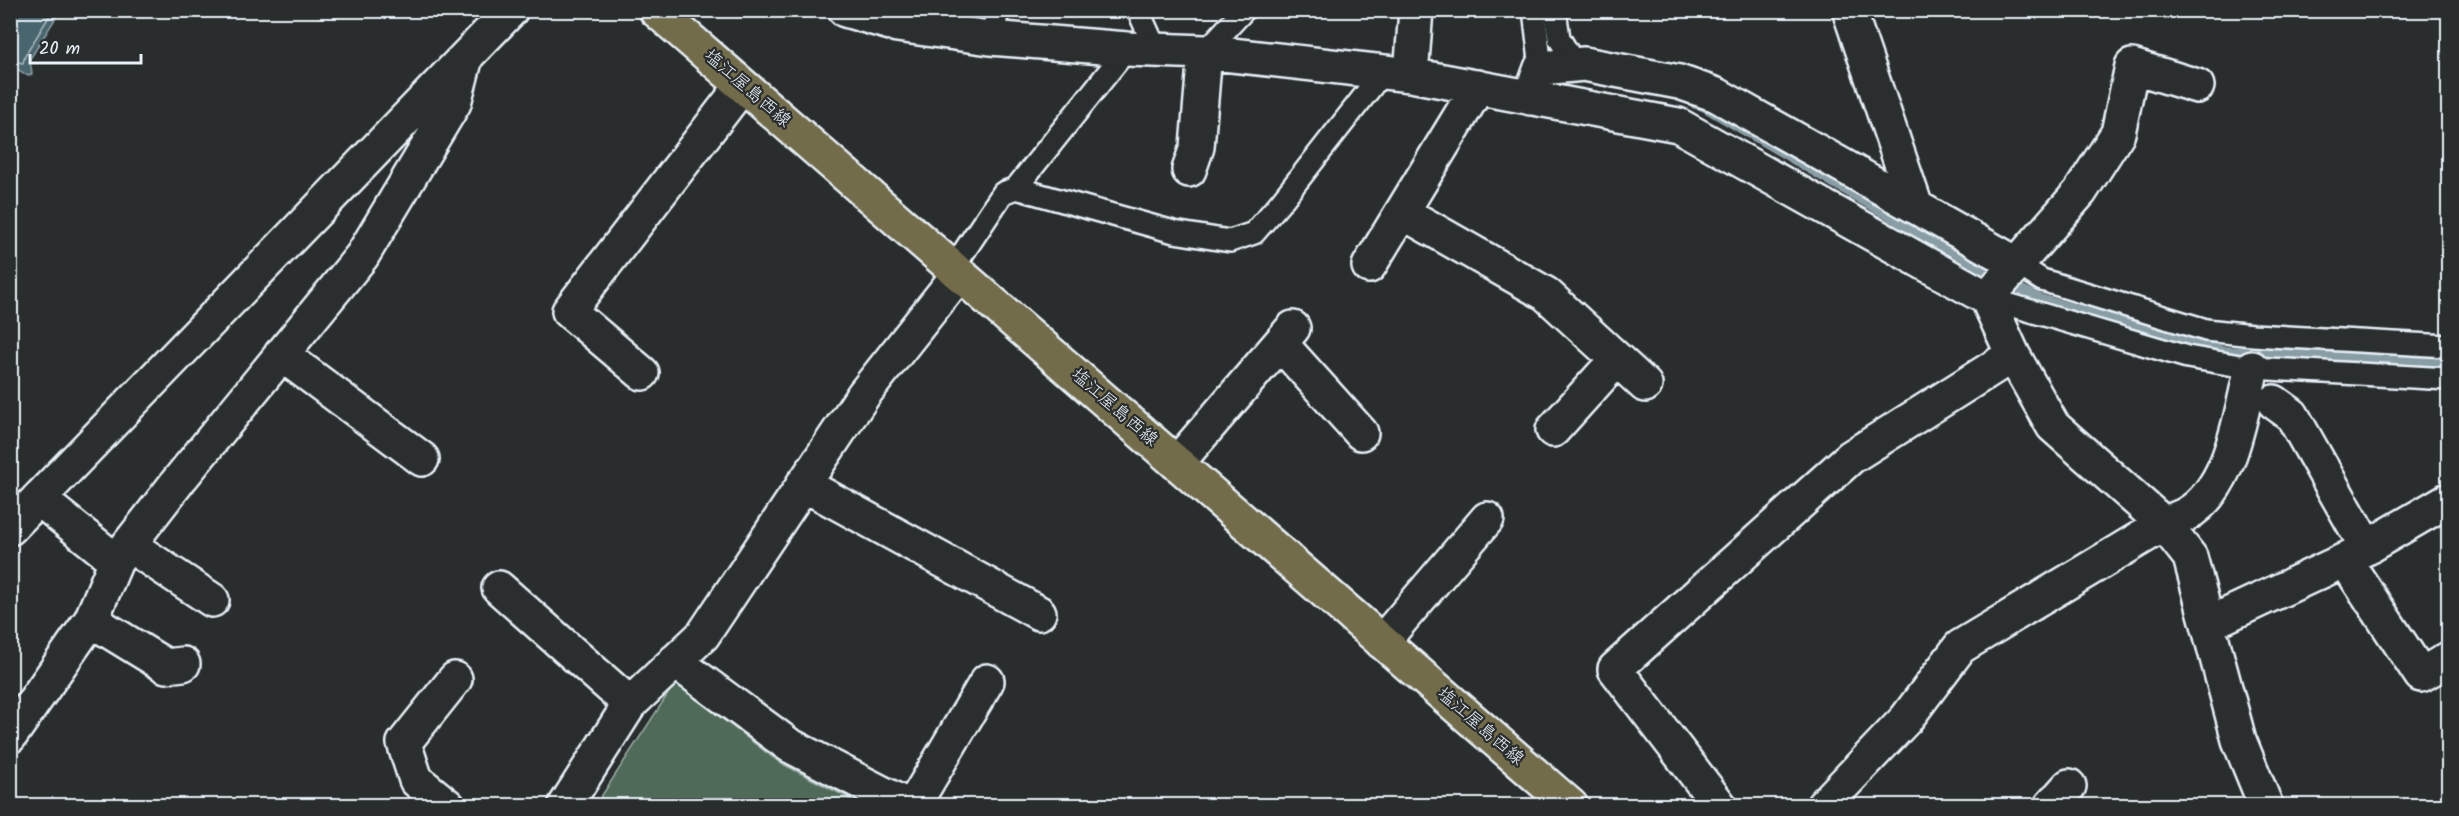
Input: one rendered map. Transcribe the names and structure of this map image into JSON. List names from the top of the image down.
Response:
{
  "streets": {
    "main road": ["塩江屋島西線"]
  },
  "scale_bar": "20 m"
}
